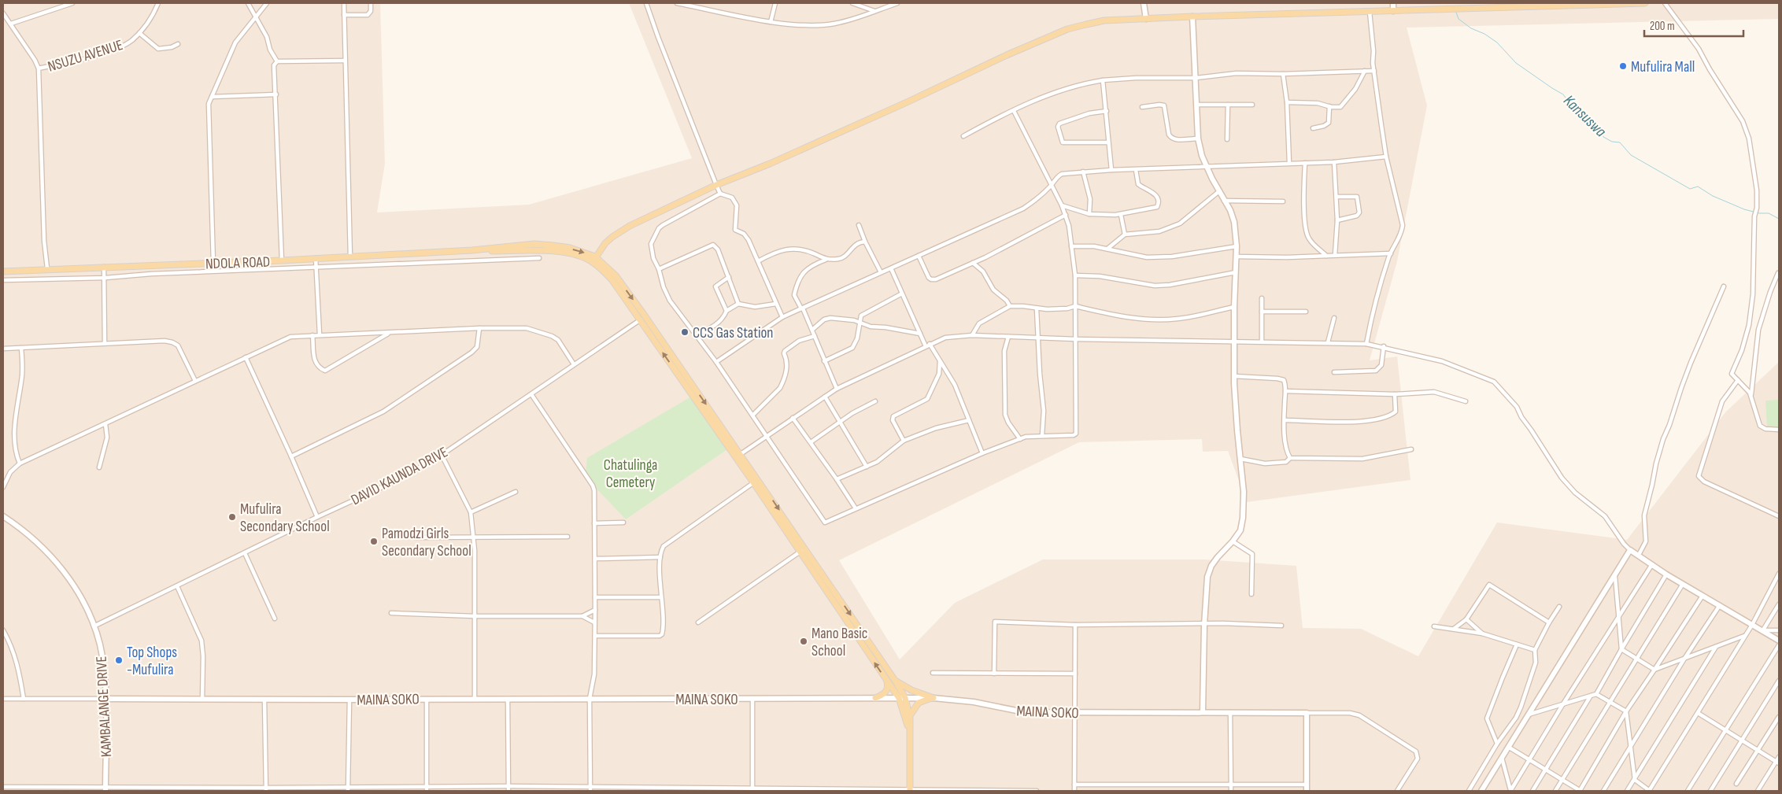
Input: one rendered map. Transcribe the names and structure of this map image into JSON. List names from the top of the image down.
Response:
{
  "streets": {
    "main road": ["NDOLA ROAD"],
    "street": [
      "NSUZU AVENUE",
      "DAVID KAUNDA DRIVE",
      "MAINA SOKO",
      "KAMBALANGE DRIVE"
    ]
  },
  "crossings": [
    ["DAVID KAUNDA DRIVE", "KAMBALANGE DRIVE"],
    ["MAINA SOKO", "KAMBALANGE DRIVE"]
  ],
  "water": ["Kansuswa"],
  "parks": ["Chatulinga Cemetery"],
  "places": [
    "Mufulira Mall",
    "CCS Gas Station",
    "Mufulira Secondary School",
    "Pamodzi Girls Secondary School",
    "Mano Basic School",
    "Top Shops -Mufulira"
  ],
  "scale_bar": "200 m"
}
